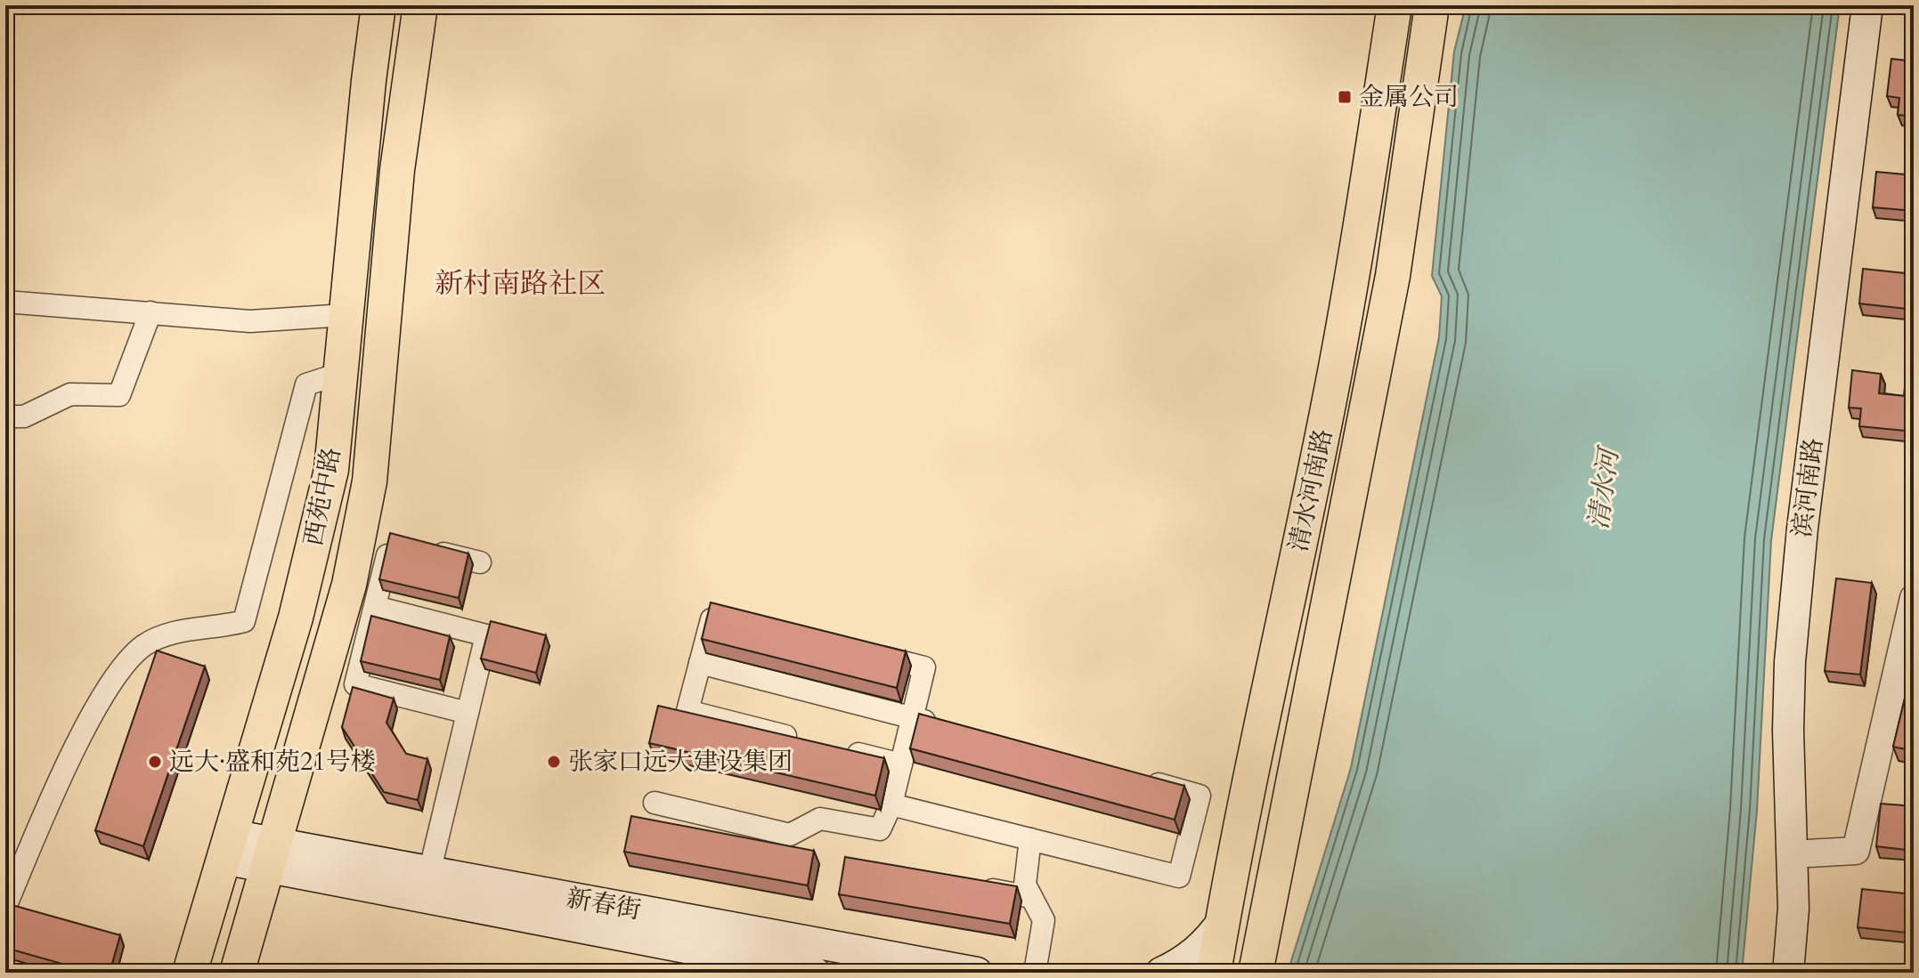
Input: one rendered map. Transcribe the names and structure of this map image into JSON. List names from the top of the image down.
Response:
{
  "streets": {
    "main road": [
      "滨河南路",
      "清水河南路",
      "西苑中路",
      "新春街"
    ]
  },
  "crossings": [
    ["西苑中路", "新春街"]
  ],
  "districts": ["新村南路社区"],
  "water": ["清水河"],
  "places": {
    "transit": ["金属公司"],
    "other": ["远大·盛和苑21号楼", "张家口远大建设集团"]
  }
}
